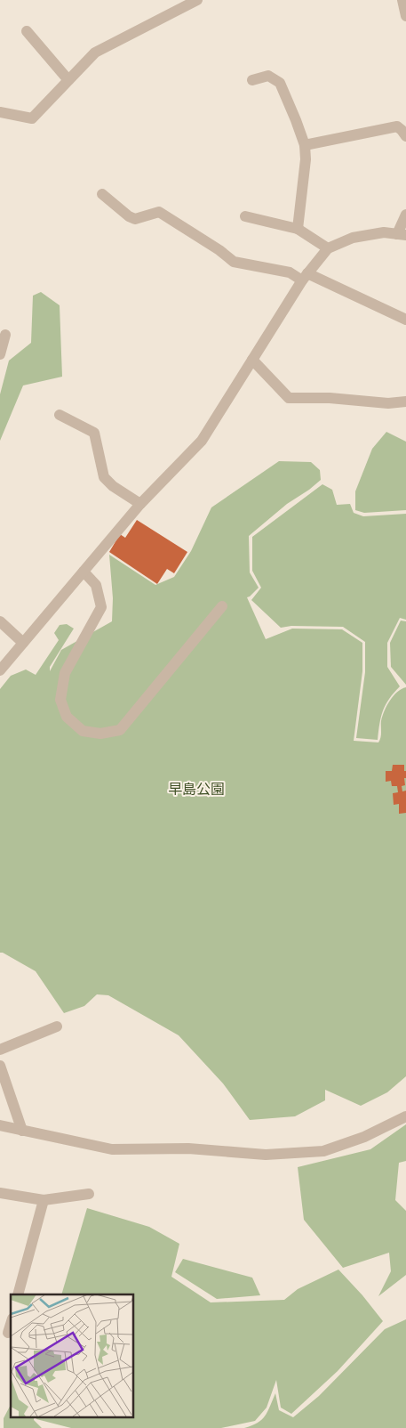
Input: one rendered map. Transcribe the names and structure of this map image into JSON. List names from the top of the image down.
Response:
{
  "parks": ["早島公園"]
}
